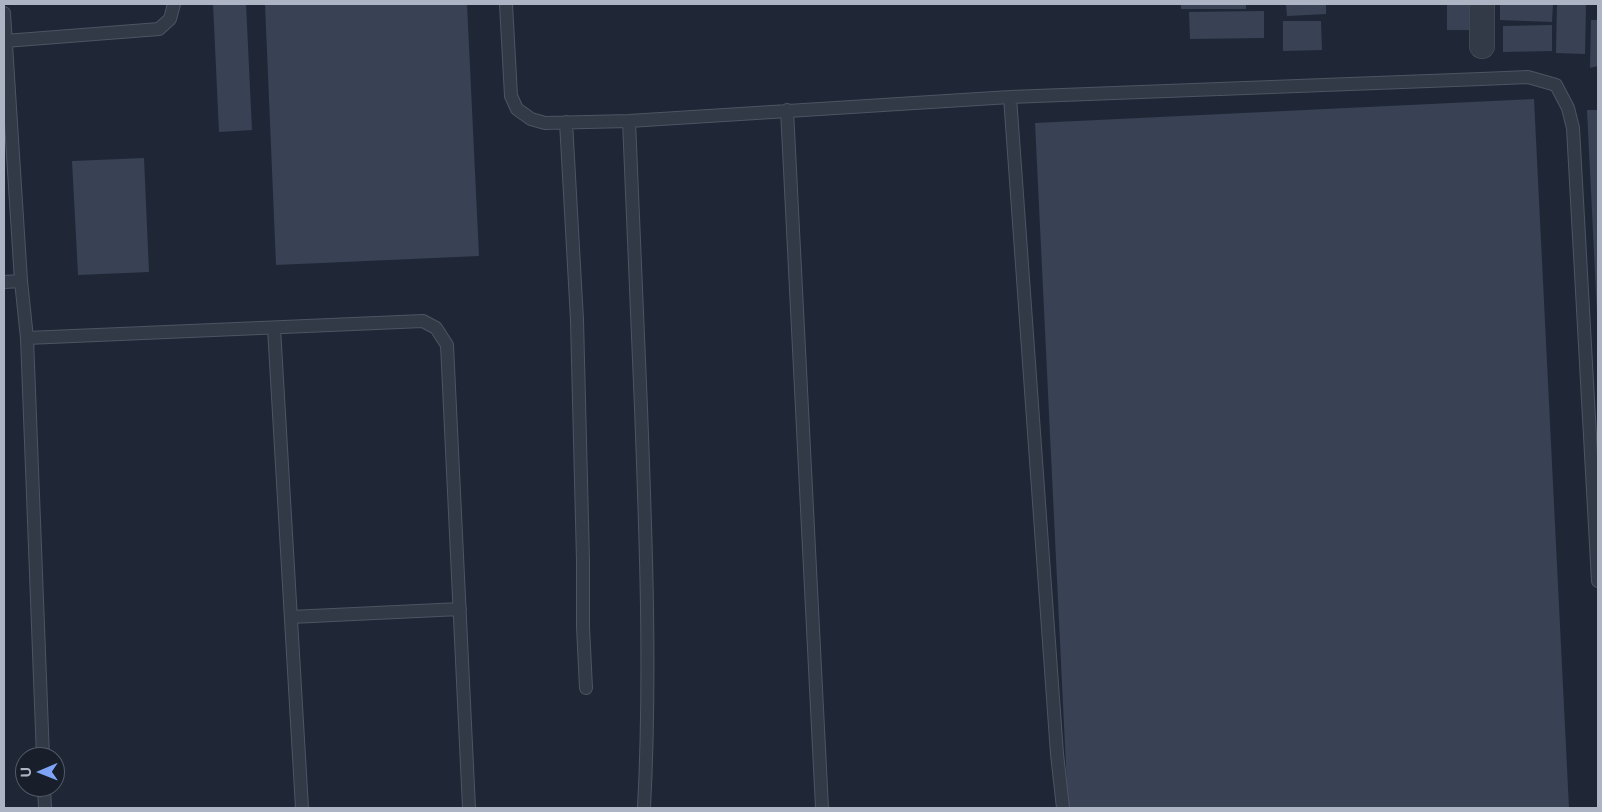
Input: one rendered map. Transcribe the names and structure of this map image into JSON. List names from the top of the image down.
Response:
{
  "north": "left"
}
